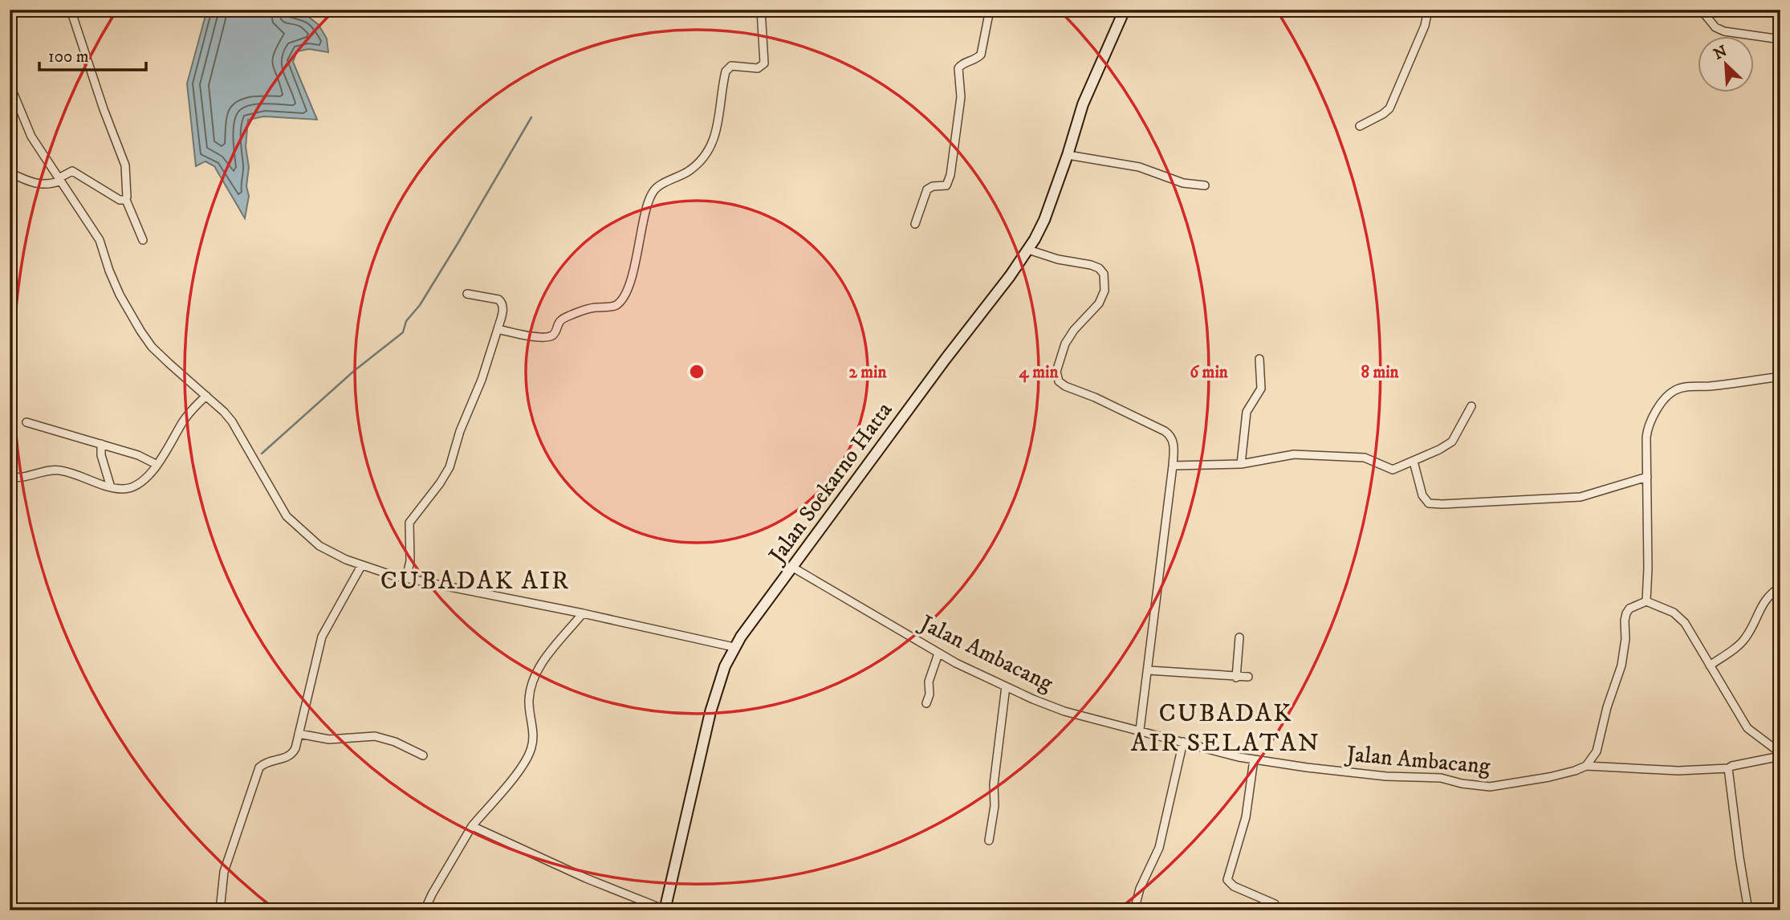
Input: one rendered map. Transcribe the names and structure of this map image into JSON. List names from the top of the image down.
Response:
{
  "streets": {
    "street": ["Jalan Soekarno Hatta", "Jalan Ambacang"]
  },
  "crossings": [
    ["Jalan Soekarno Hatta", "Jalan Ambacang"]
  ],
  "districts": ["CUBADAK AIR", "CUBADAK AIR SELATAN"],
  "scale_bar": "100 m",
  "north": "top left",
  "rings": [
    "2 min",
    "4 min",
    "6 min",
    "8 min"
  ]
}
